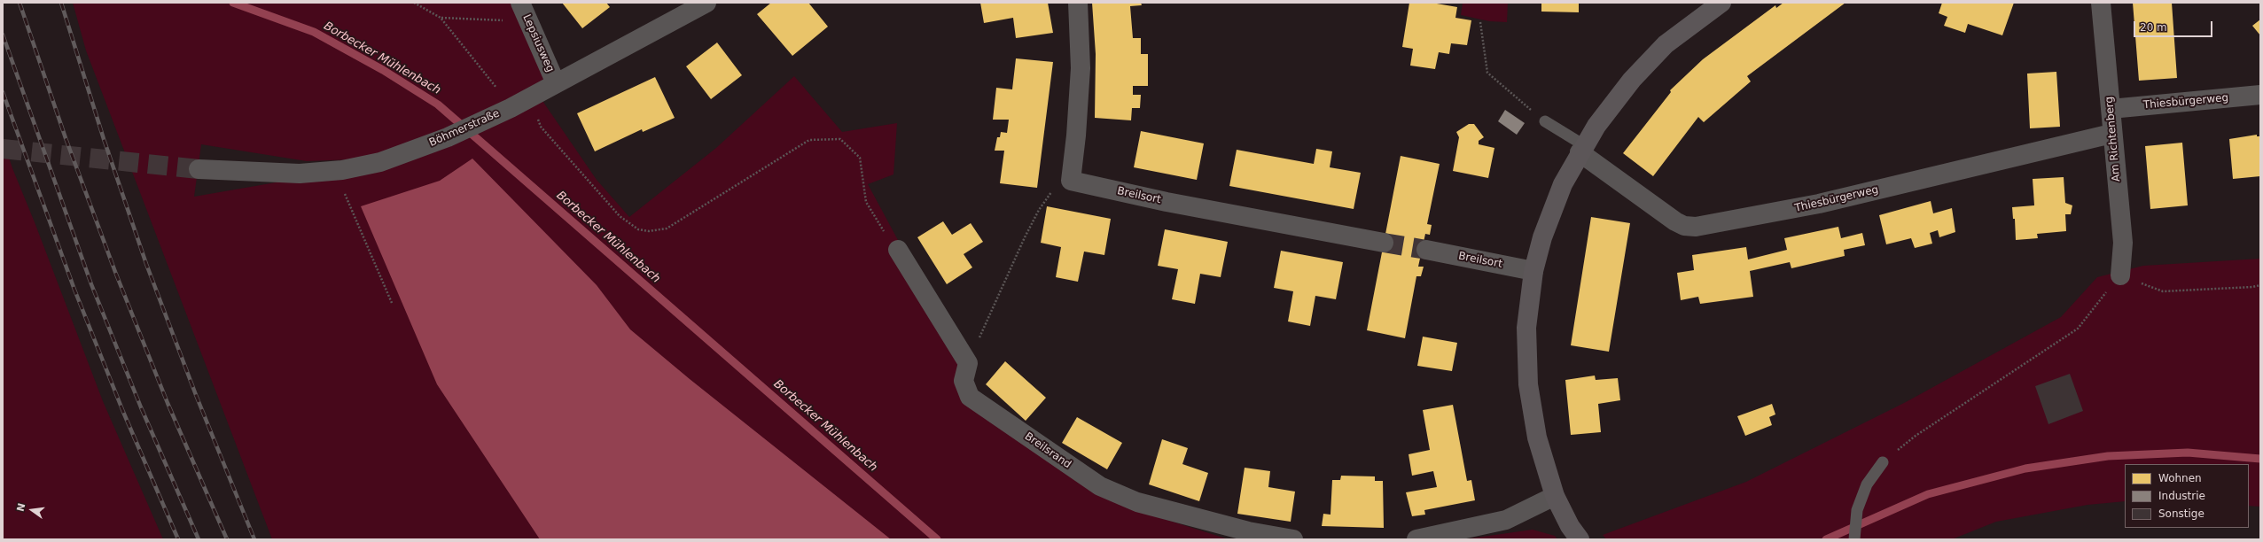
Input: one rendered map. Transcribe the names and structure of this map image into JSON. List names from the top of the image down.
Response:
{
  "streets": {
    "street": [
      "Lepsiusweg",
      "Thiesbürgerweg",
      "Böhmerstraße",
      "Am Richtenberg",
      "Breilsort",
      "Breilsrand"
    ]
  },
  "crossings": [
    ["Lepsiusweg", "Böhmerstraße"],
    ["Thiesbürgerweg", "Am Richtenberg"]
  ],
  "water": ["Borbecker Mühlenbach"],
  "legend": ["Wohnen", "Industrie", "Sonstige"],
  "scale_bar": "20 m",
  "north": "left"
}
